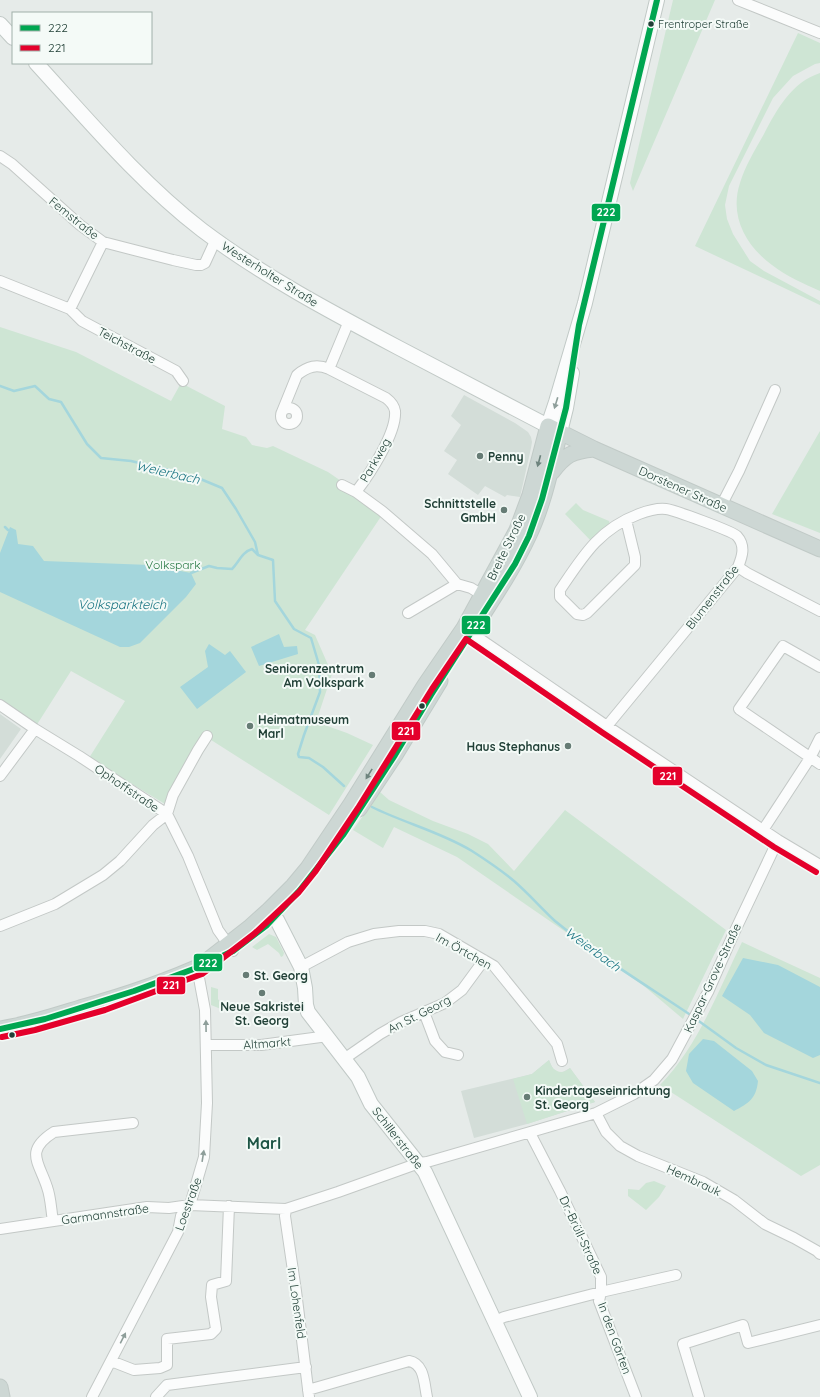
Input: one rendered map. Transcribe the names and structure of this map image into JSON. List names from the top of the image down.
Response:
{
  "streets": {
    "main road": [
      "Westerholter Straße",
      "Dorstener Straße",
      "Breite Straße",
      "Schillerstraße"
    ],
    "street": [
      "Femstraße",
      "Teichstraße",
      "Parkweg",
      "Blumenstraße",
      "Ophoffstraße",
      "Im Örtchen",
      "Kaspar-Grove-Straße",
      "An St. Georg",
      "Altmarkt",
      "Hembrauk",
      "Loestraße",
      "Garmannstraße",
      "Dr.-Brüll-Straße",
      "Im Lohenfeld",
      "In den Gärten"
    ]
  },
  "crossings": [
    ["Femstraße", "Westerholter Straße"],
    ["Westerholter Straße", "Dorstener Straße"],
    ["Westerholter Straße", "Breite Straße"],
    ["Dorstener Straße", "Breite Straße"],
    ["Breite Straße", "Ophoffstraße"],
    ["Breite Straße", "Schillerstraße"],
    ["Breite Straße", "Loestraße"],
    ["Im Örtchen", "An St. Georg"],
    ["Im Örtchen", "Schillerstraße"],
    ["Kaspar-Grove-Straße", "Schillerstraße"],
    ["Kaspar-Grove-Straße", "Hembrauk"],
    ["Kaspar-Grove-Straße", "Garmannstraße"],
    ["Kaspar-Grove-Straße", "Dr.-Brüll-Straße"],
    ["An St. Georg", "Schillerstraße"],
    ["Altmarkt", "Schillerstraße"],
    ["Altmarkt", "Loestraße"],
    ["Schillerstraße", "Garmannstraße"],
    ["Schillerstraße", "In den Gärten"],
    ["Loestraße", "Garmannstraße"],
    ["Garmannstraße", "Im Lohenfeld"],
    ["Dr.-Brüll-Straße", "In den Gärten"]
  ],
  "one_way": ["Loestraße"],
  "districts": ["Marl"],
  "water": ["Weierbach", "Volksparkteich"],
  "parks": ["Volkspark"],
  "places": [
    "Frentroper Straße",
    "Penny",
    "Schnittstelle GmbH",
    "Seniorenzentrum Am Volkspark",
    "Heimatmuseum Marl",
    "Haus Stephanus",
    "St. Georg",
    "Neue Sakristei St. Georg",
    "Kindertageseinrichtung St. Georg"
  ],
  "lines": ["transit line 222", "transit line 221"],
  "legend": ["222", "221"]
}
